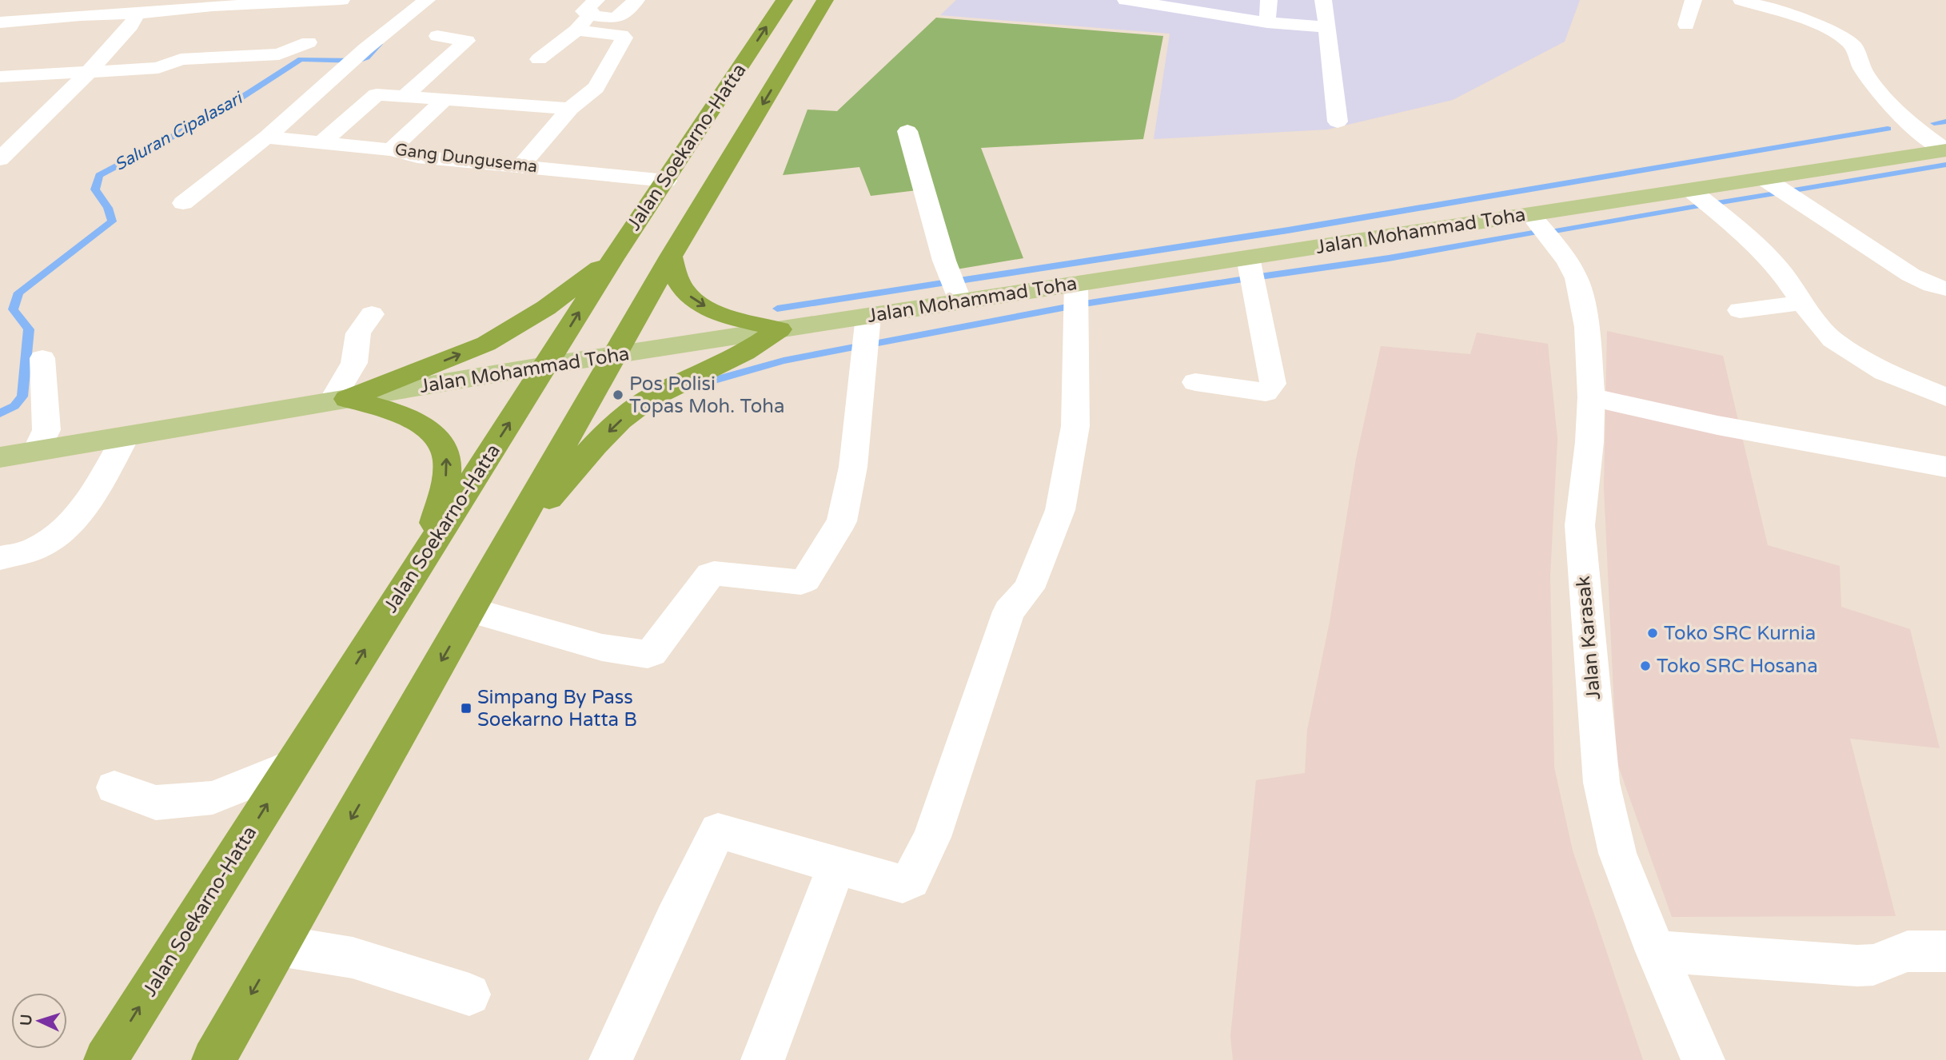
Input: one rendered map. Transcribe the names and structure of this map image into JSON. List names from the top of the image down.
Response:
{
  "streets": {
    "highway": ["Jalan Soekarno-Hatta"],
    "main road": ["Jalan Mohammad Toha"],
    "street": ["Gang Dungusema", "Jalan Karasak"]
  },
  "crossings": [
    ["Jalan Soekarno-Hatta", "Gang Dungusema"],
    ["Jalan Soekarno-Hatta", "Jalan Mohammad Toha"],
    ["Jalan Mohammad Toha", "Jalan Karasak"]
  ],
  "water": ["Saluran Cipalasari"],
  "places": {
    "other": ["Pos Polisi Topas Moh. Toha", "Toko SRC Kurnia", "Toko SRC Hosana"],
    "transit": ["Simpang By Pass Soekarno Hatta B"]
  },
  "north": "left"
}
